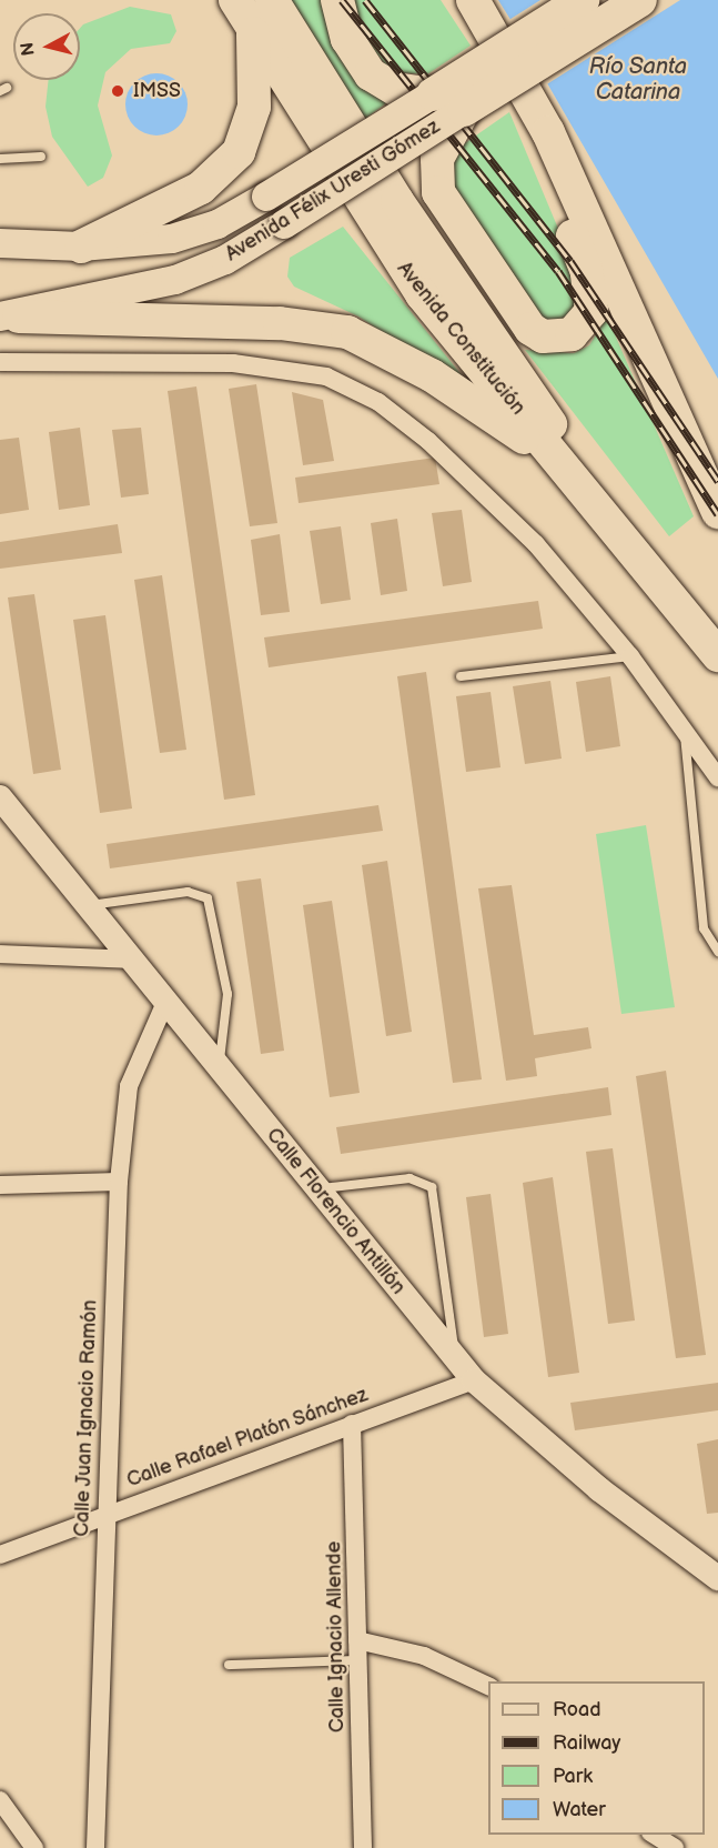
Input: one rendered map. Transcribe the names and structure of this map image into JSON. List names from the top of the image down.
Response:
{
  "streets": {
    "highway": ["Avenida Félix Uresti Gómez", "Avenida Constitución"],
    "street": [
      "Calle Florencio Antillón",
      "Calle Juan Ignacio Ramón",
      "Calle Rafael Platón Sánchez",
      "Calle Ignacio Allende"
    ]
  },
  "crossings": [
    ["Calle Florencio Antillón", "Calle Juan Ignacio Ramón"],
    ["Calle Florencio Antillón", "Calle Rafael Platón Sánchez"],
    ["Calle Juan Ignacio Ramón", "Calle Rafael Platón Sánchez"],
    ["Calle Rafael Platón Sánchez", "Calle Ignacio Allende"]
  ],
  "water": ["Río Santa Catarina"],
  "places": ["IMSS"],
  "legend": [
    "Road",
    "Railway",
    "Park",
    "Water"
  ],
  "north": "left"
}
